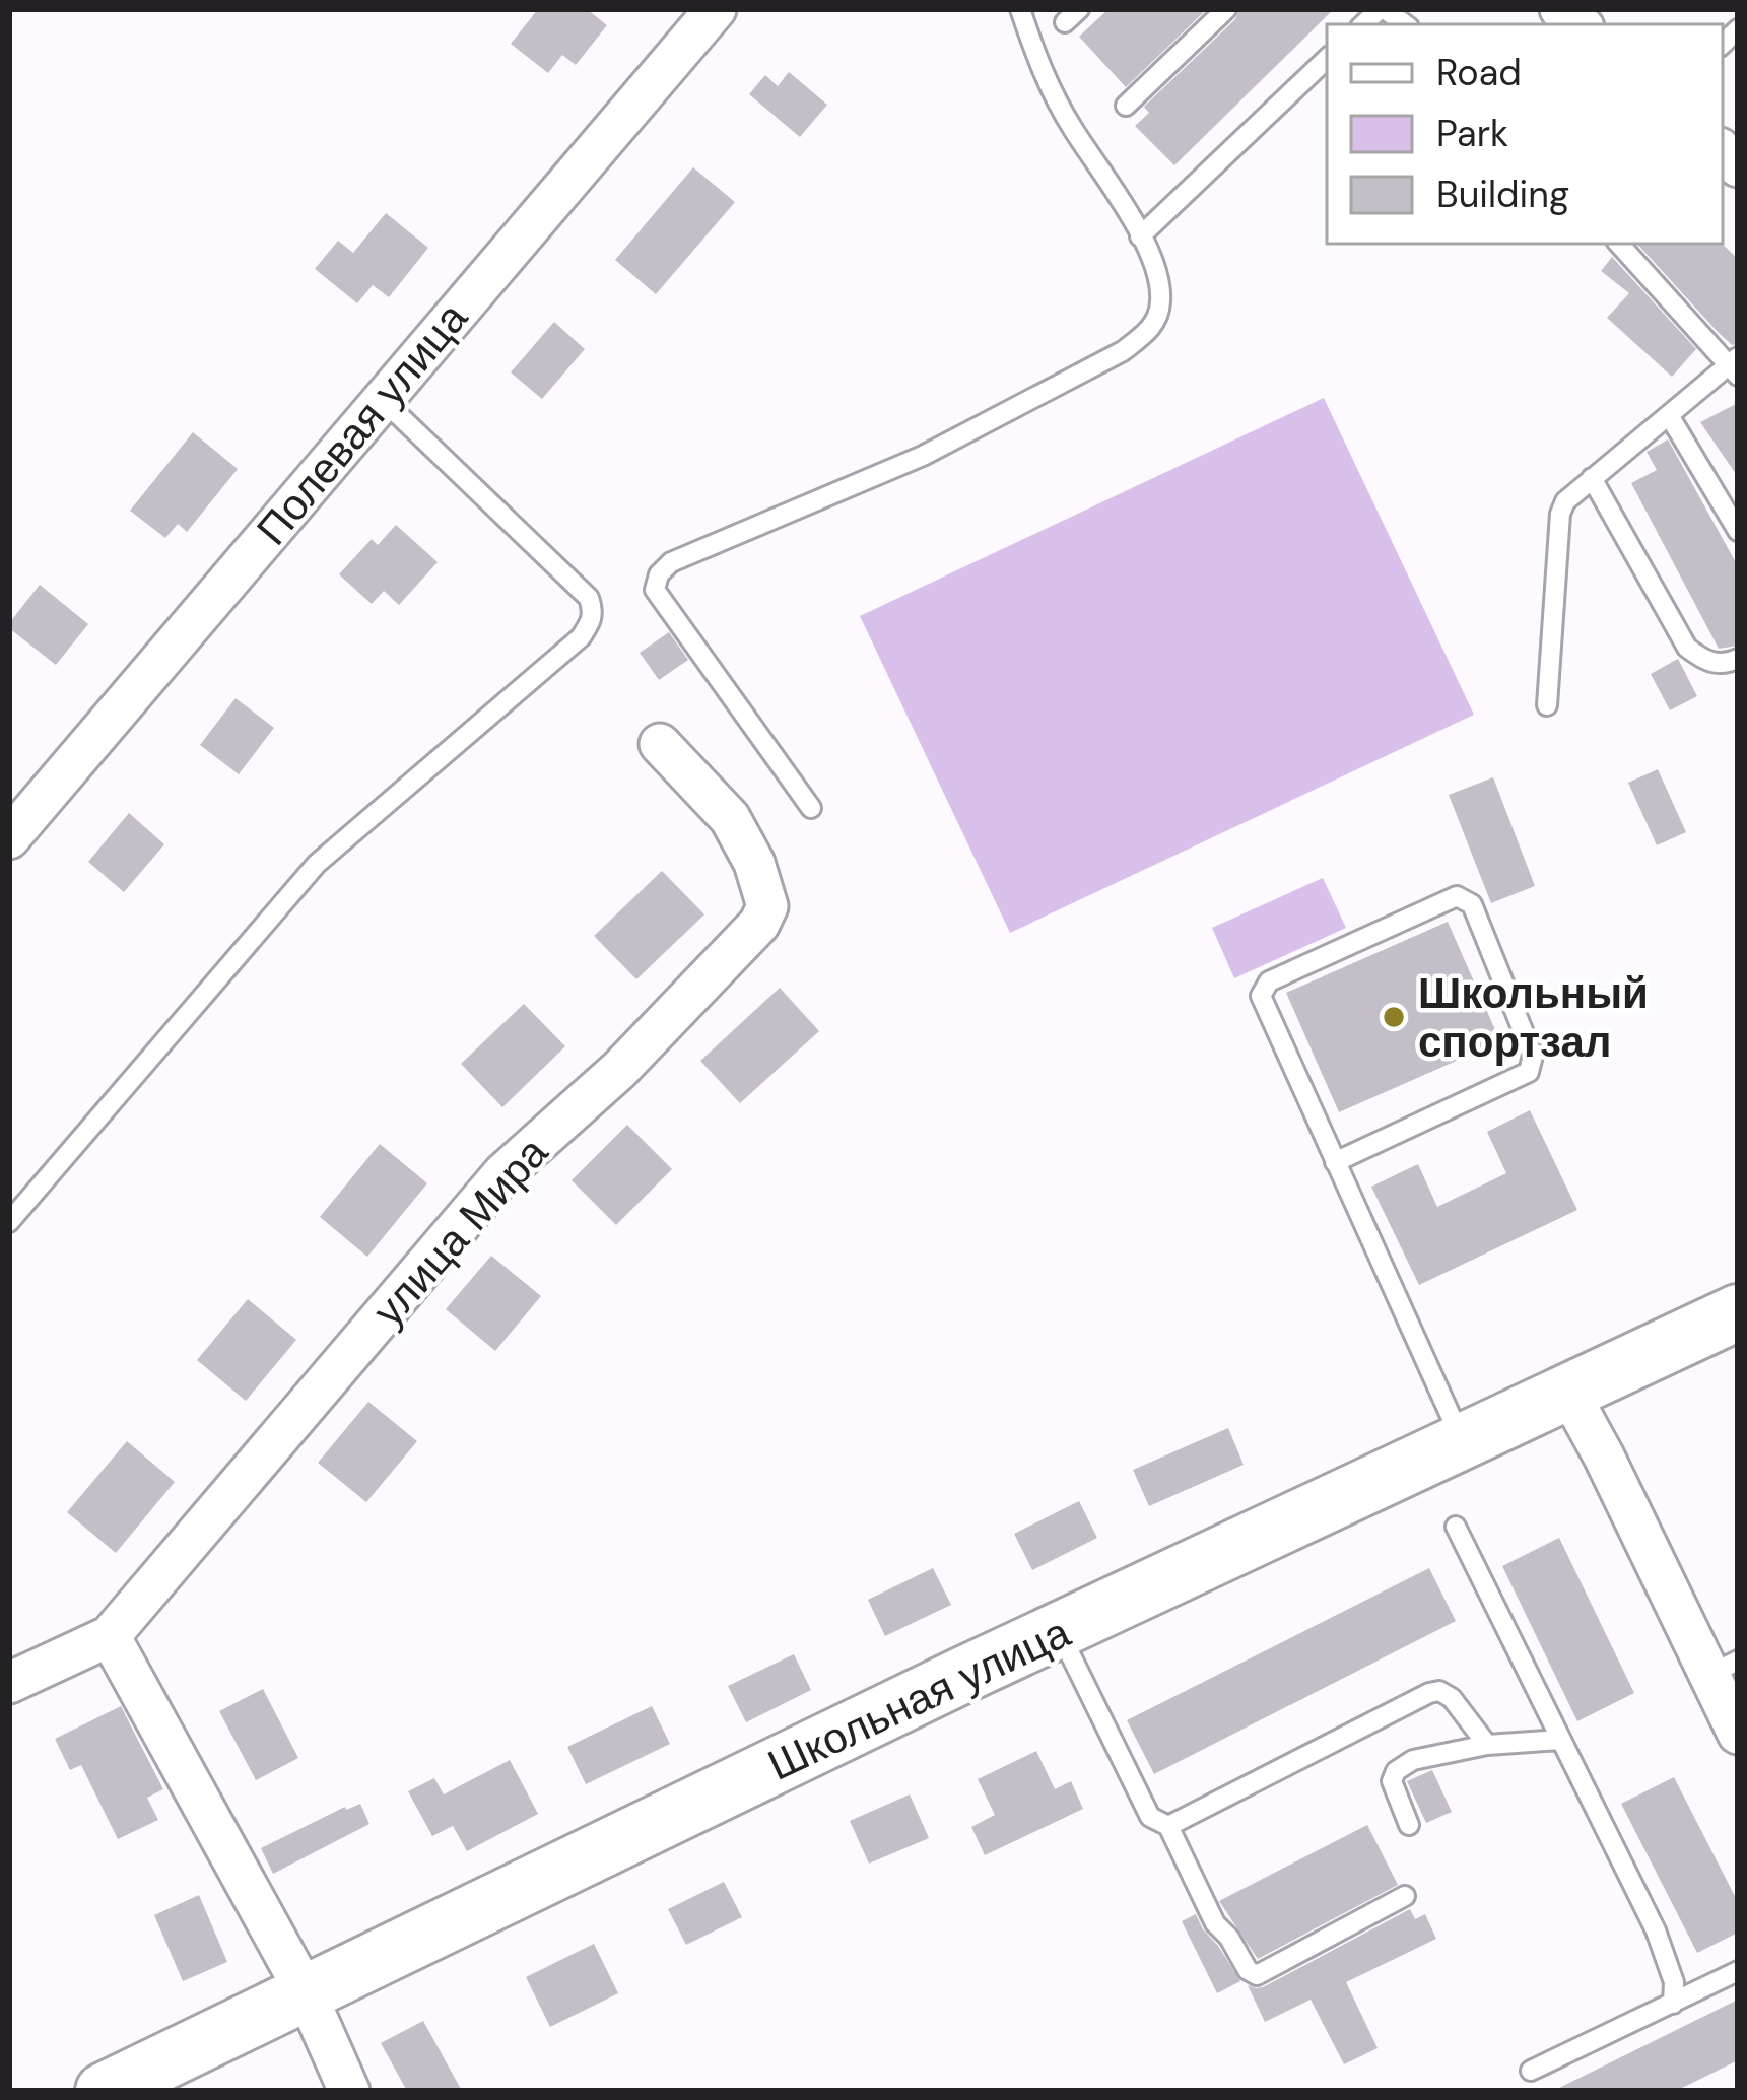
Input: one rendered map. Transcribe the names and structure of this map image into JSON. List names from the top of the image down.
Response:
{
  "streets": {
    "street": ["Полевая улица", "улица Мира", "Школьная улица"]
  },
  "places": ["Школьный спортзал"],
  "legend": ["Road", "Park", "Building"]
}
